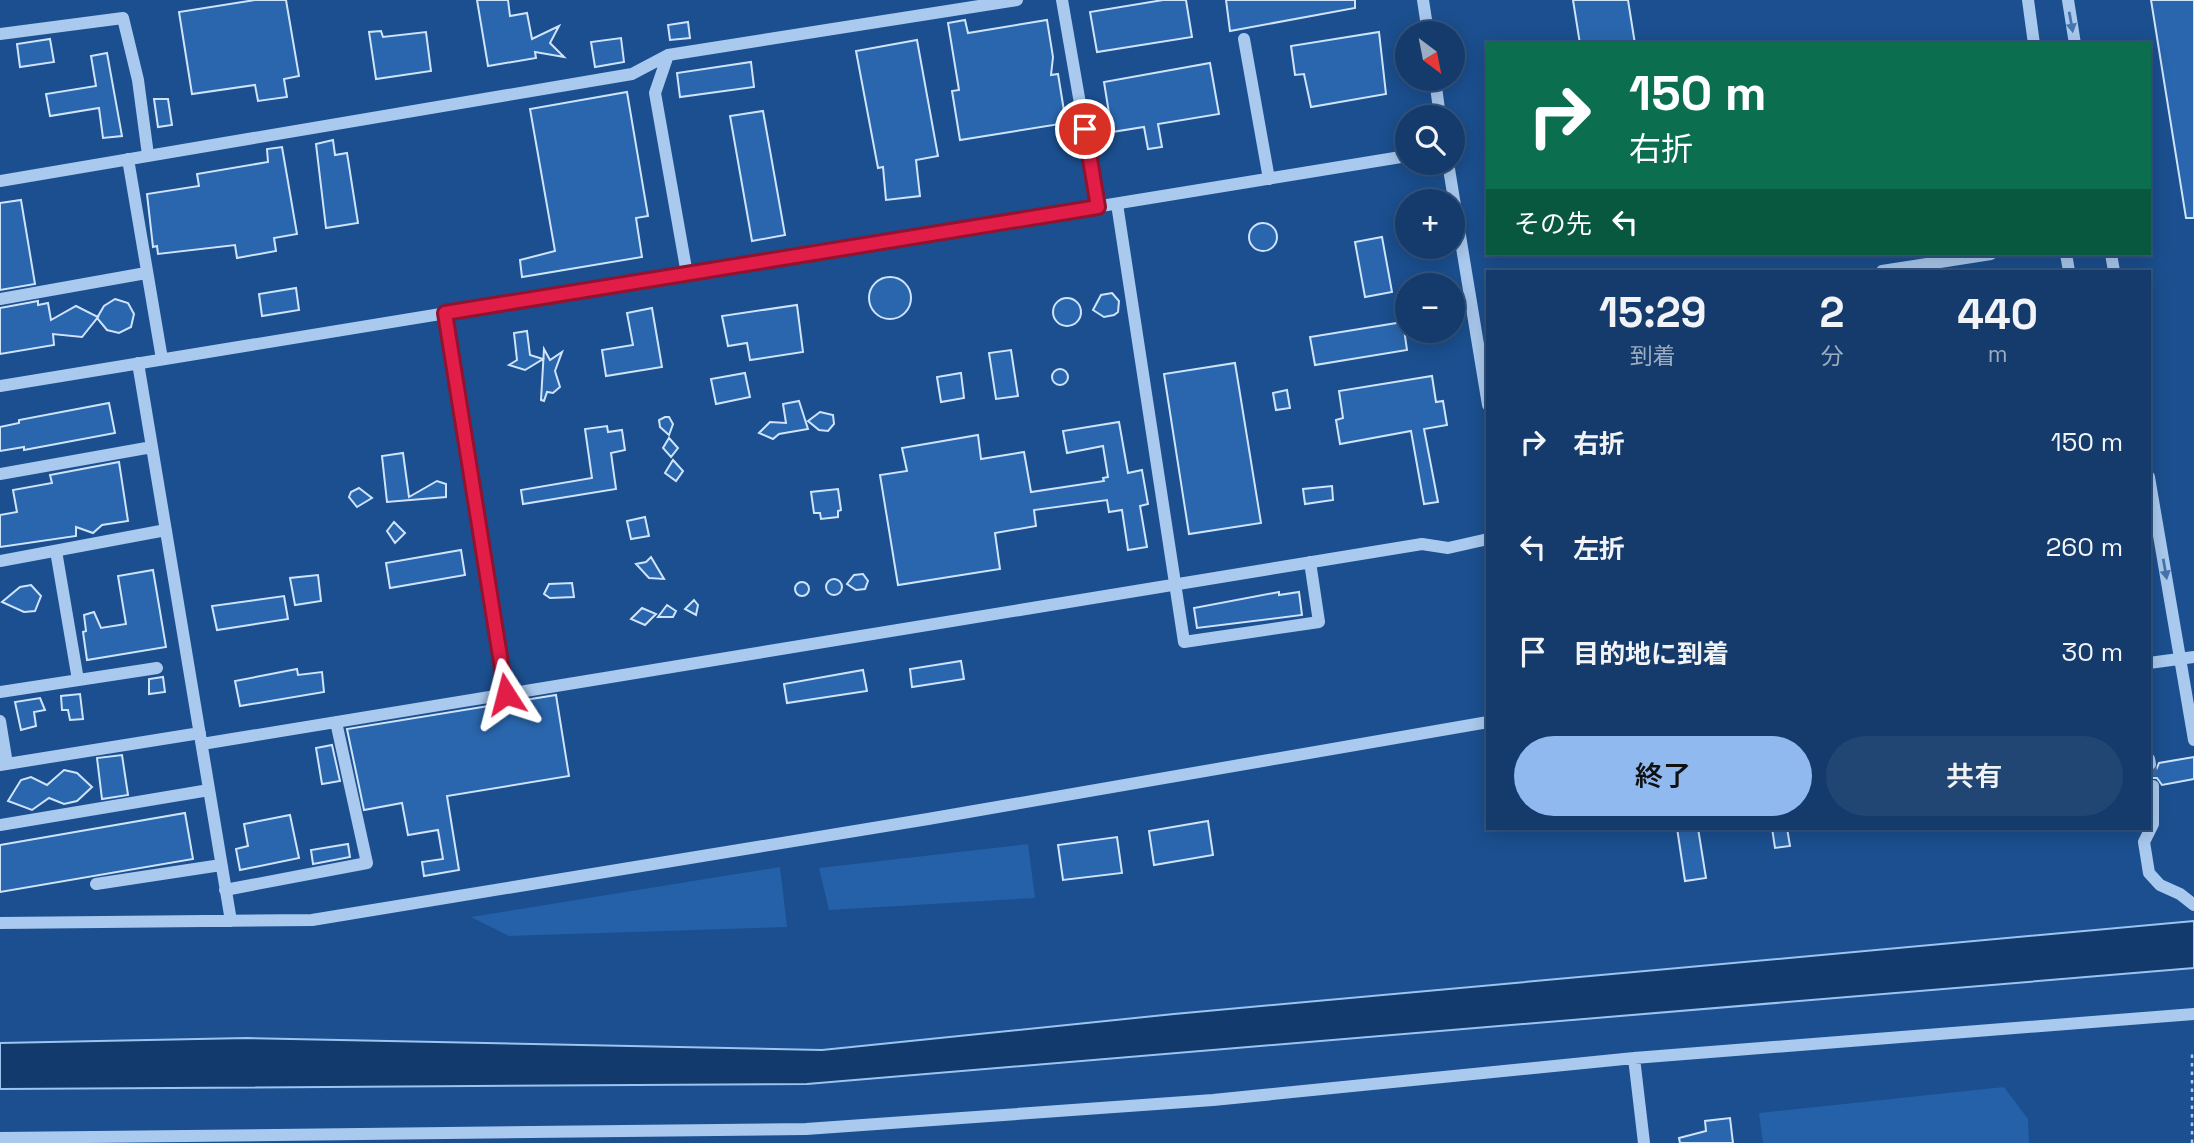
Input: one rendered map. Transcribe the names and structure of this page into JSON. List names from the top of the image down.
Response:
{
  "north": "bottom right",
  "page": {
    "map_buttons": ["+", "−"],
    "turn": ["150 m", "右折"],
    "then": "その先",
    "eta": [
      "15:29",
      "到着",
      "2",
      "分",
      "440",
      "m"
    ],
    "list": [
      {
        "name": "右折",
        "value": "150 m"
      },
      {
        "name": "左折",
        "value": "260 m"
      },
      {
        "name": "目的地に到着",
        "value": "30 m"
      }
    ],
    "buttons": ["終了", "共有"]
  }
}
